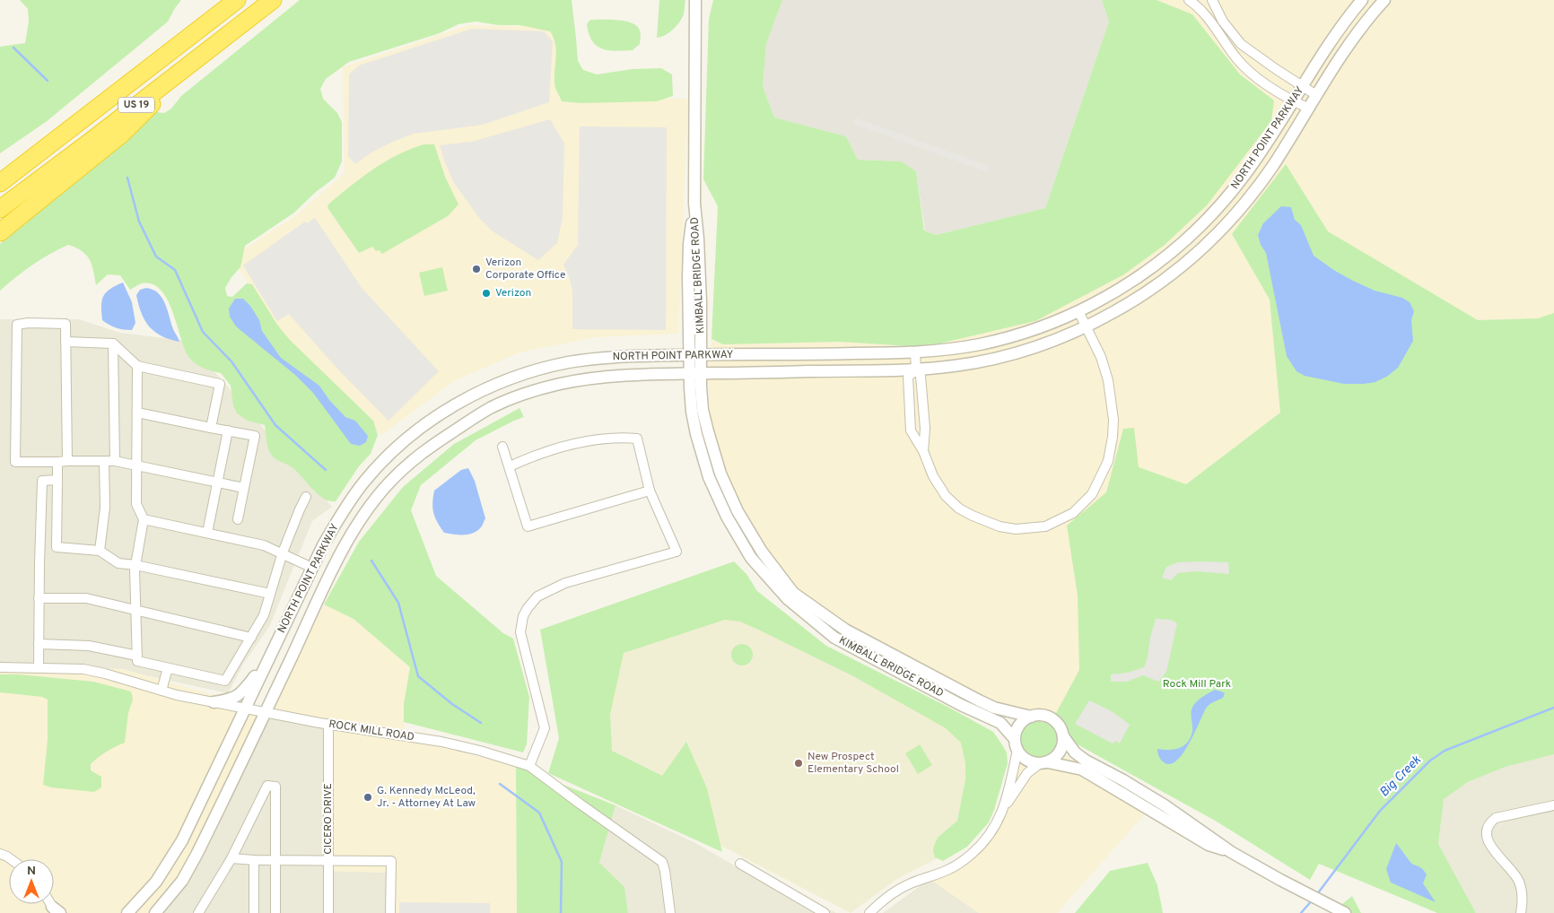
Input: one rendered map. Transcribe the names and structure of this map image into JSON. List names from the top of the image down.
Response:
{
  "streets": {
    "highway": ["US 19"],
    "street": [
      "NORTH POINT PARKWAY",
      "KIMBALL BRIDGE ROAD",
      "ROCK MILL ROAD",
      "CICERO DRIVE"
    ]
  },
  "crossings": [
    ["NORTH POINT PARKWAY", "KIMBALL BRIDGE ROAD"],
    ["NORTH POINT PARKWAY", "ROCK MILL ROAD"],
    ["ROCK MILL ROAD", "CICERO DRIVE"]
  ],
  "water": ["Big Creek"],
  "parks": ["Rock Mill Park"],
  "places": [
    "Verizon Corporate Office",
    "Verizon",
    "New Prospect Elementary School",
    "G. Kennedy McLeod, Jr. - Attorney At Law"
  ],
  "north": "top"
}
